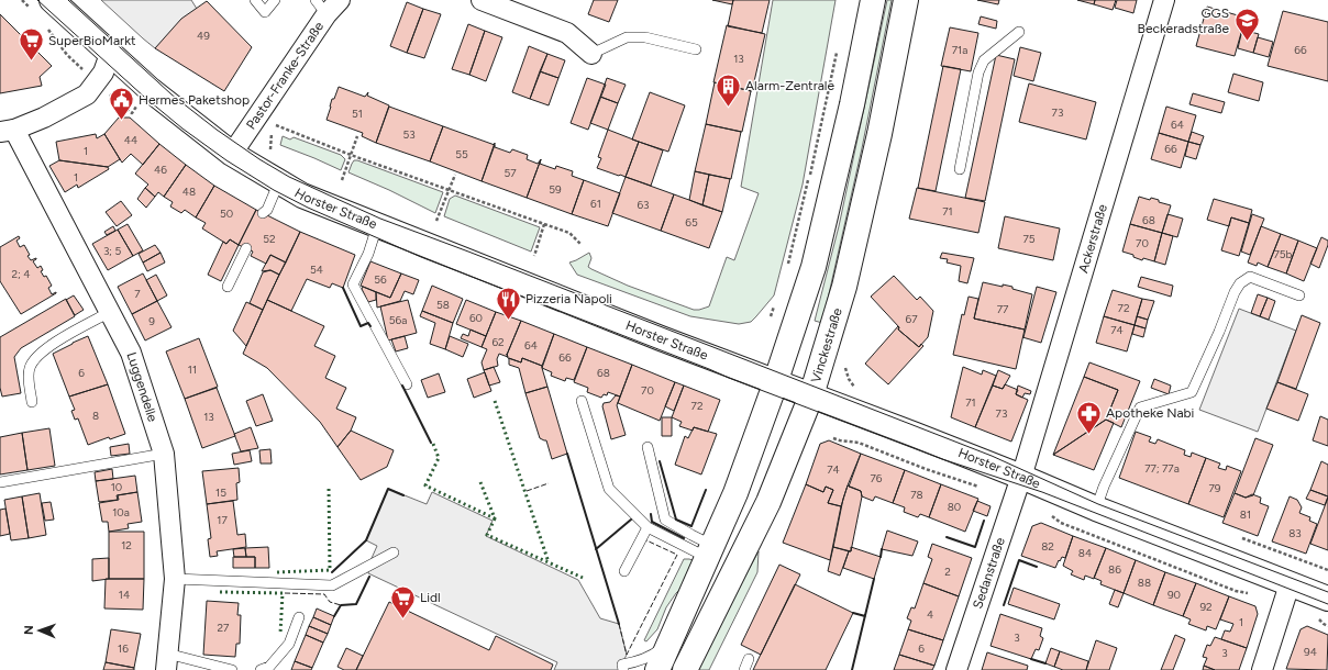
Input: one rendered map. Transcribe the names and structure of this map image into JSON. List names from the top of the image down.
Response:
{
  "streets": {
    "main road": ["Horster Straße", "Vinckestraße"],
    "street": [
      "Pastor-Franke-Straße",
      "Ackerstraße",
      "Luggendelle",
      "Sedanstraße"
    ]
  },
  "crossings": [
    ["Pastor-Franke-Straße", "Horster Straße"],
    ["Horster Straße", "Ackerstraße"],
    ["Horster Straße", "Vinckestraße"],
    ["Horster Straße", "Sedanstraße"],
    ["Ackerstraße", "Sedanstraße"]
  ],
  "places": {
    "school or university": ["GGS Beckeradstraße"],
    "supermarket": ["SuperBioMarkt", "Lidl"],
    "building": ["Alarm-Zentrale"],
    "public building": ["Hermes Paketshop"],
    "restaurant": ["Pizzeria Napoli"],
    "pharmacy": ["Apotheke Nabi"]
  },
  "house_numbers": [
    "49",
    "71a",
    "66",
    "13",
    "73",
    "51",
    "64",
    "53",
    "44",
    "66",
    "1",
    "55",
    "46",
    "57",
    "1",
    "59",
    "48",
    "61",
    "63",
    "71",
    "50",
    "68",
    "65",
    "52",
    "75",
    "70",
    "3; 5",
    "75b",
    "54",
    "2; 4",
    "56",
    "7",
    "58",
    "72",
    "77",
    "60",
    "67",
    "56a",
    "9",
    "74",
    "62",
    "64",
    "66",
    "11",
    "6",
    "68",
    "70",
    "71",
    "72",
    "73",
    "8",
    "13",
    "77; 77a",
    "74",
    "76",
    "10",
    "79",
    "15",
    "78",
    "80",
    "10a",
    "81",
    "17",
    "83",
    "12",
    "82",
    "84",
    "86",
    "2",
    "88",
    "14",
    "90",
    "92",
    "4",
    "1",
    "27",
    "3",
    "16",
    "6",
    "94",
    "3"
  ],
  "north": "left"
}
